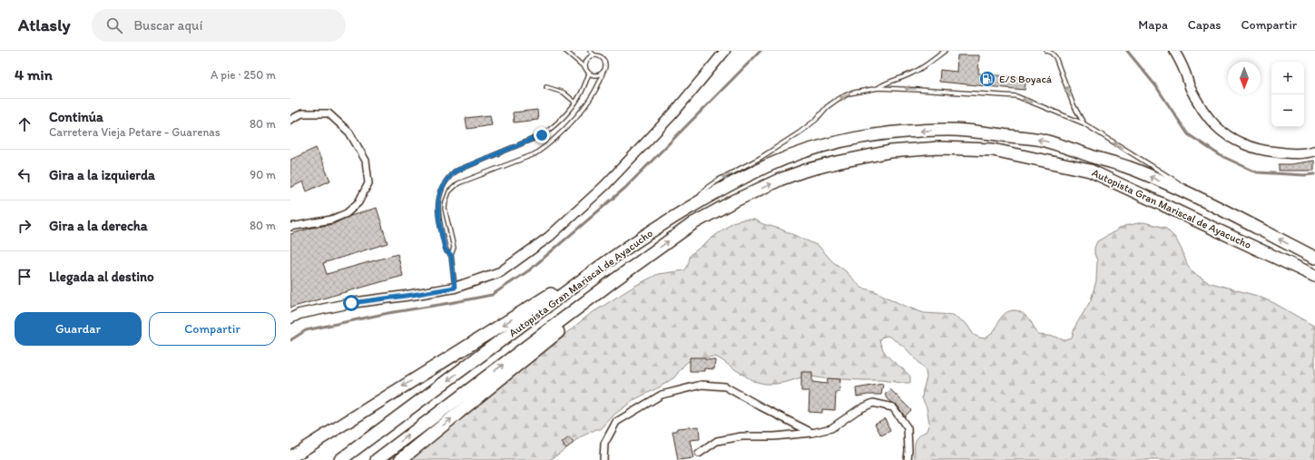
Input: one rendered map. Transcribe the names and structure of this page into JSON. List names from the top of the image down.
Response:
{
  "streets": {
    "highway": ["Autopista Gran Mariscal de Ayacucho"]
  },
  "places": {
    "fuel station": ["E/S Boyacá"]
  },
  "north": "bottom",
  "page": {
    "header": "Atlasly",
    "search": "Buscar aquí",
    "nav": ["Mapa", "Capas", "Compartir"],
    "heading": ["4 min", "A pie · 250 m"],
    "map_buttons": ["+", "−"],
    "list": [
      ["Continúa", "Carretera Vieja Petare - Guarenas", "80 m"],
      ["Gira a la izquierda", "90 m"],
      ["Gira a la derecha", "80 m"],
      "Llegada al destino"
    ],
    "buttons": ["Guardar", "Compartir"]
  }
}
